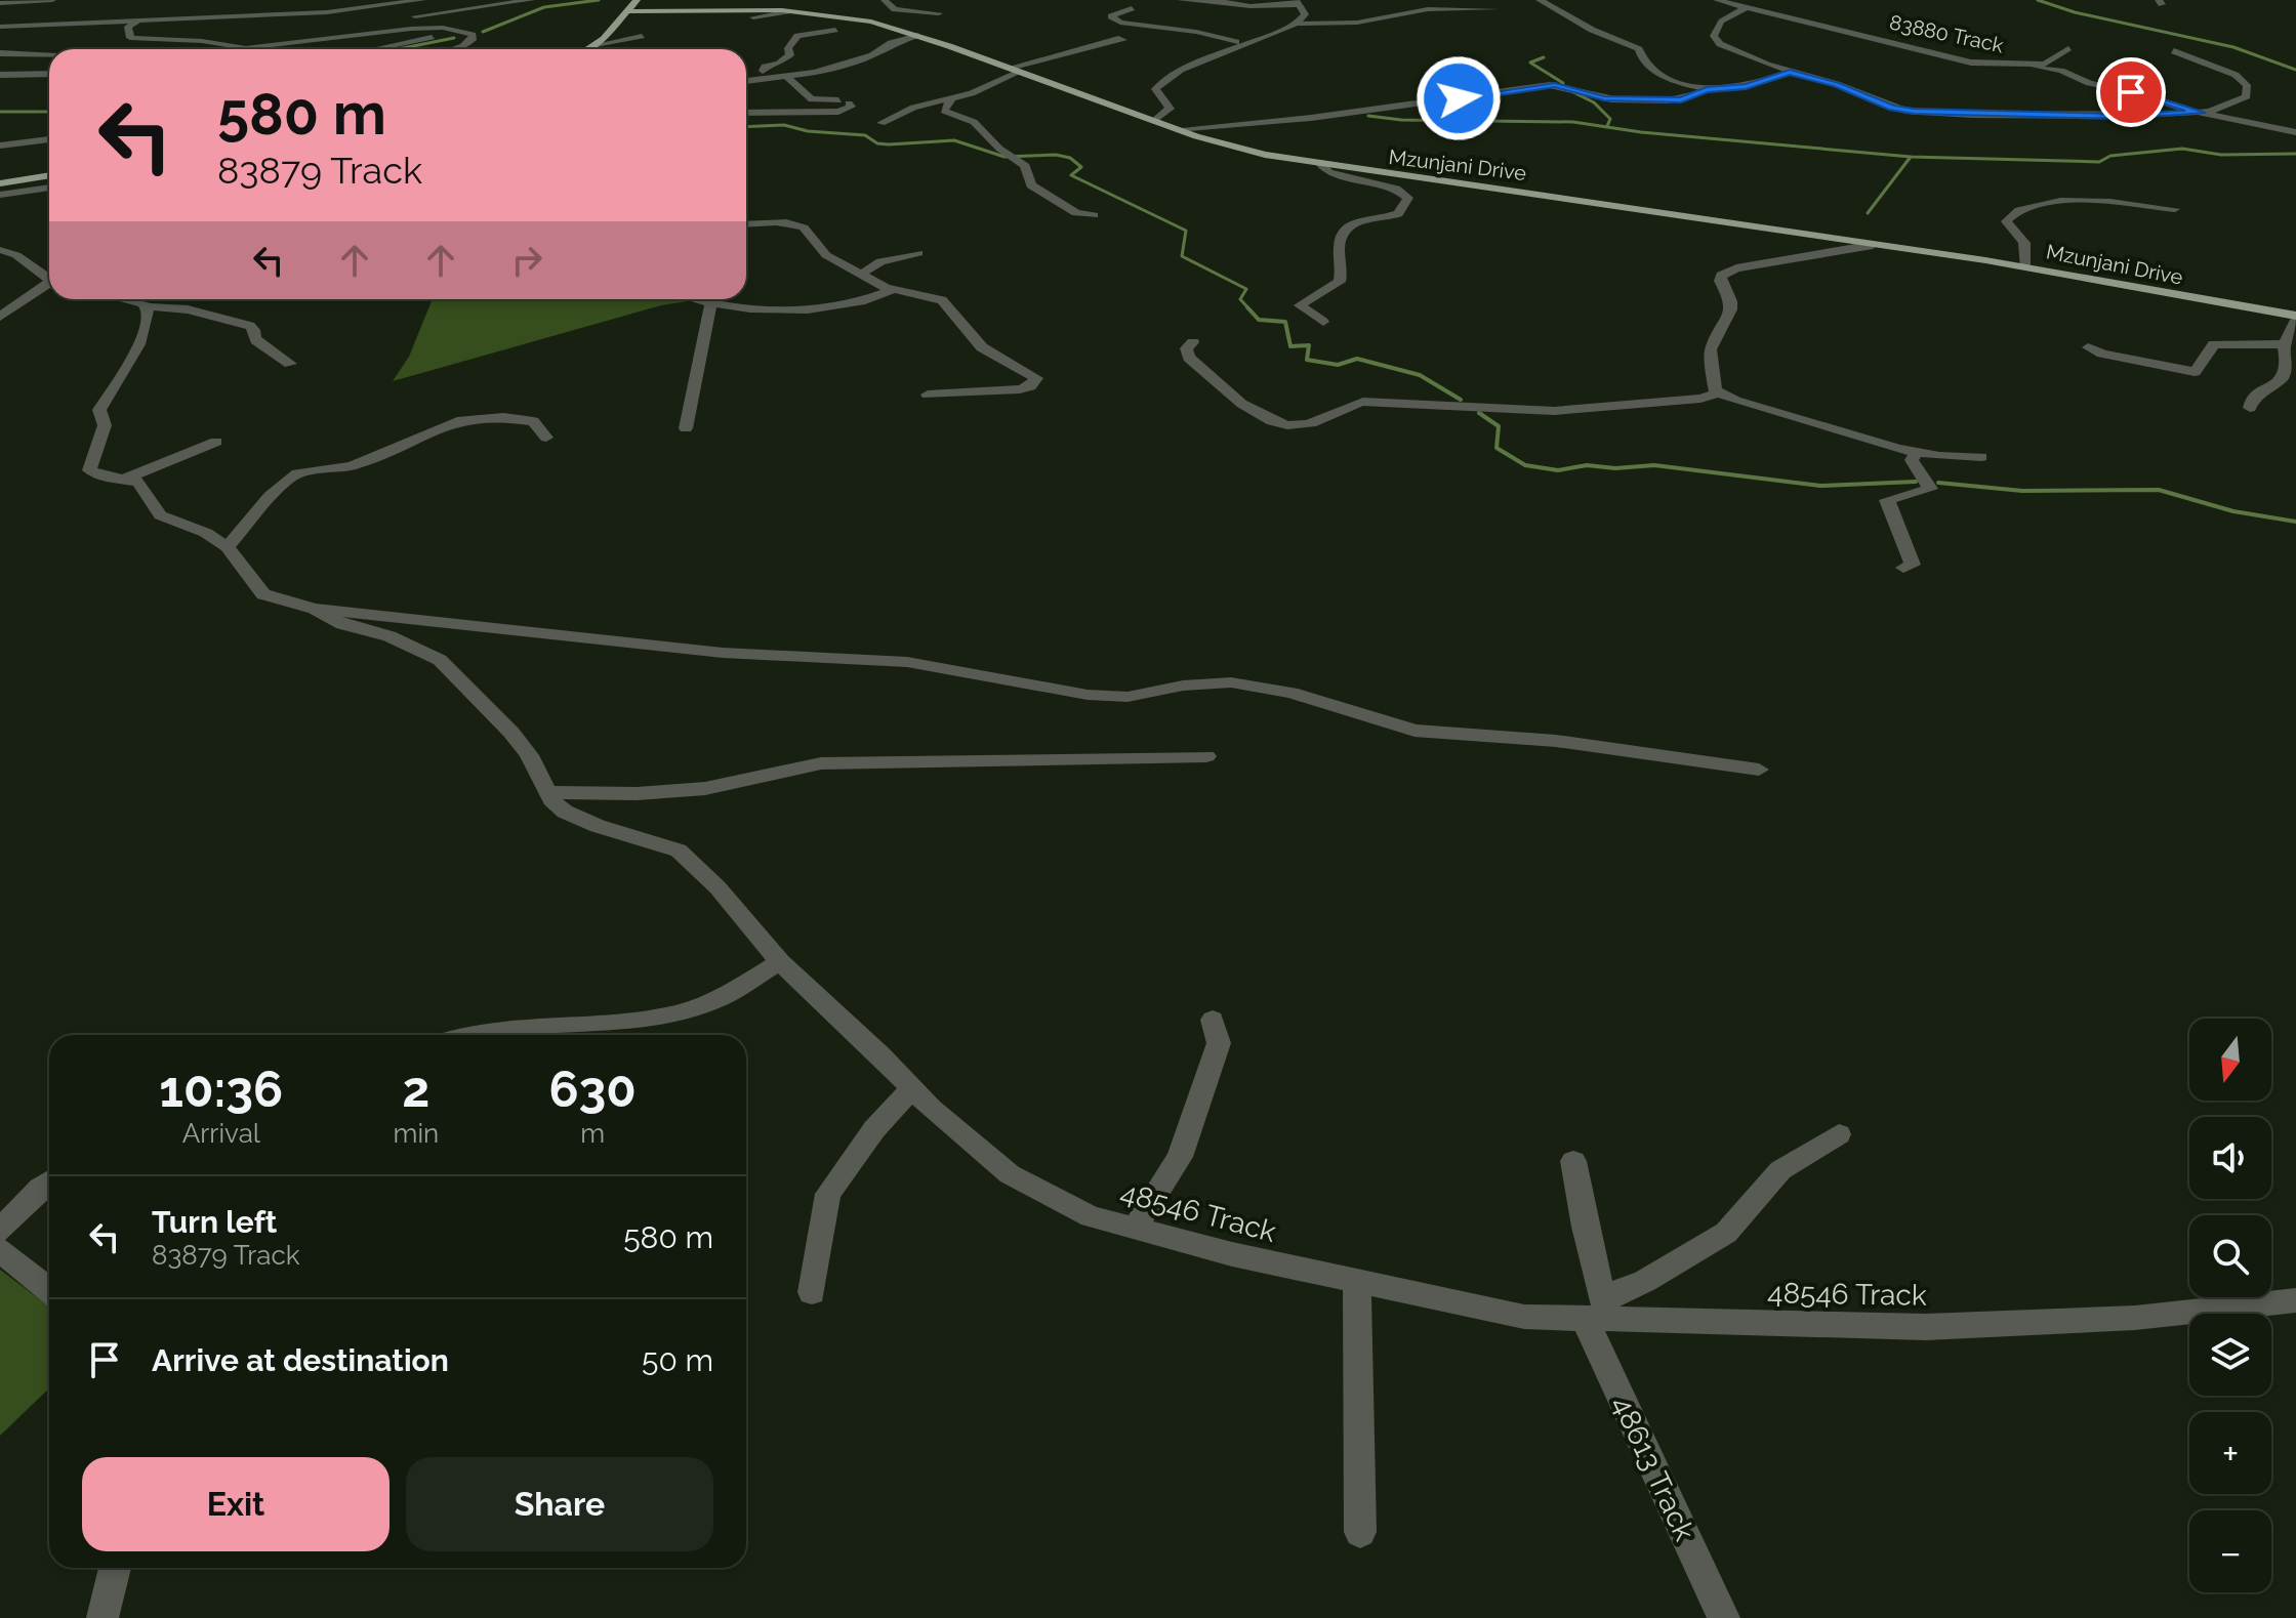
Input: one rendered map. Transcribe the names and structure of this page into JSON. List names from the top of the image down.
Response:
{
  "streets": {
    "main road": ["Mzunjani Drive"],
    "street": ["83880 Track", "48546 Track", "48613 Track"]
  },
  "crossings": [
    ["48546 Track", "48613 Track"]
  ],
  "north": "bottom",
  "page": {
    "turn": ["580 m", "83879 Track"],
    "map_buttons": ["+", "−"],
    "eta": [
      "10:36",
      "Arrival",
      "2",
      "min",
      "630",
      "m"
    ],
    "list": [
      {
        "name": "Turn left",
        "note": "83879 Track",
        "value": "580 m"
      },
      {
        "name": "Arrive at destination",
        "value": "50 m"
      }
    ],
    "buttons": ["Exit", "Share"]
  }
}
